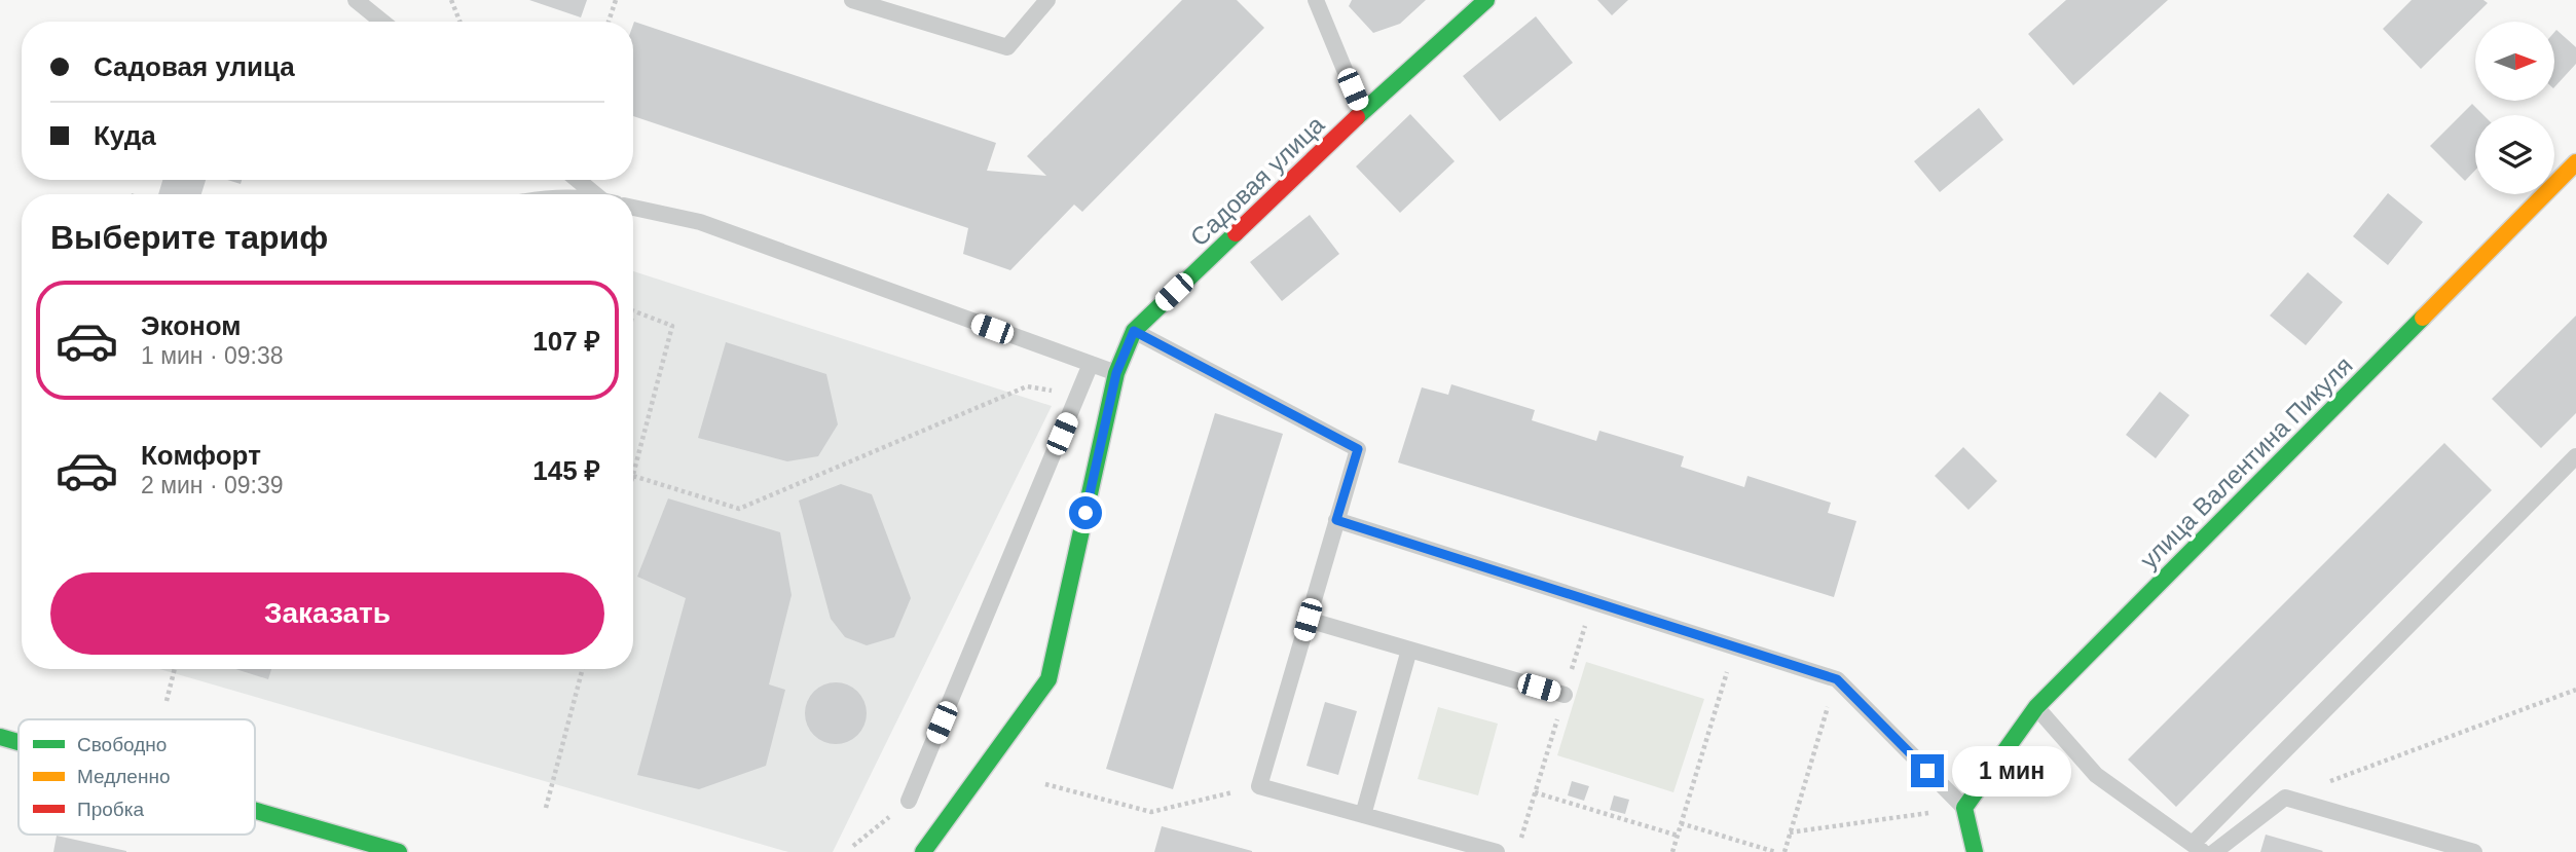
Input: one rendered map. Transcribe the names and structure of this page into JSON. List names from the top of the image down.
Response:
{
  "streets": {
    "street": ["Садовая улица", "улица Валентина Пикуля"]
  },
  "legend": ["Свободно", "Медленно", "Пробка"],
  "north": "right",
  "page": {
    "banner": ["Садовая улица", "Куда"],
    "heading": "Выберите тариф",
    "list": [
      {
        "name": "Эконом",
        "note": "1 мин · 09:38",
        "value": "107 ₽"
      },
      {
        "name": "Комфорт",
        "note": "2 мин · 09:39",
        "value": "145 ₽"
      }
    ],
    "buttons": "Заказать",
    "bubble": "1 мин"
  }
}
